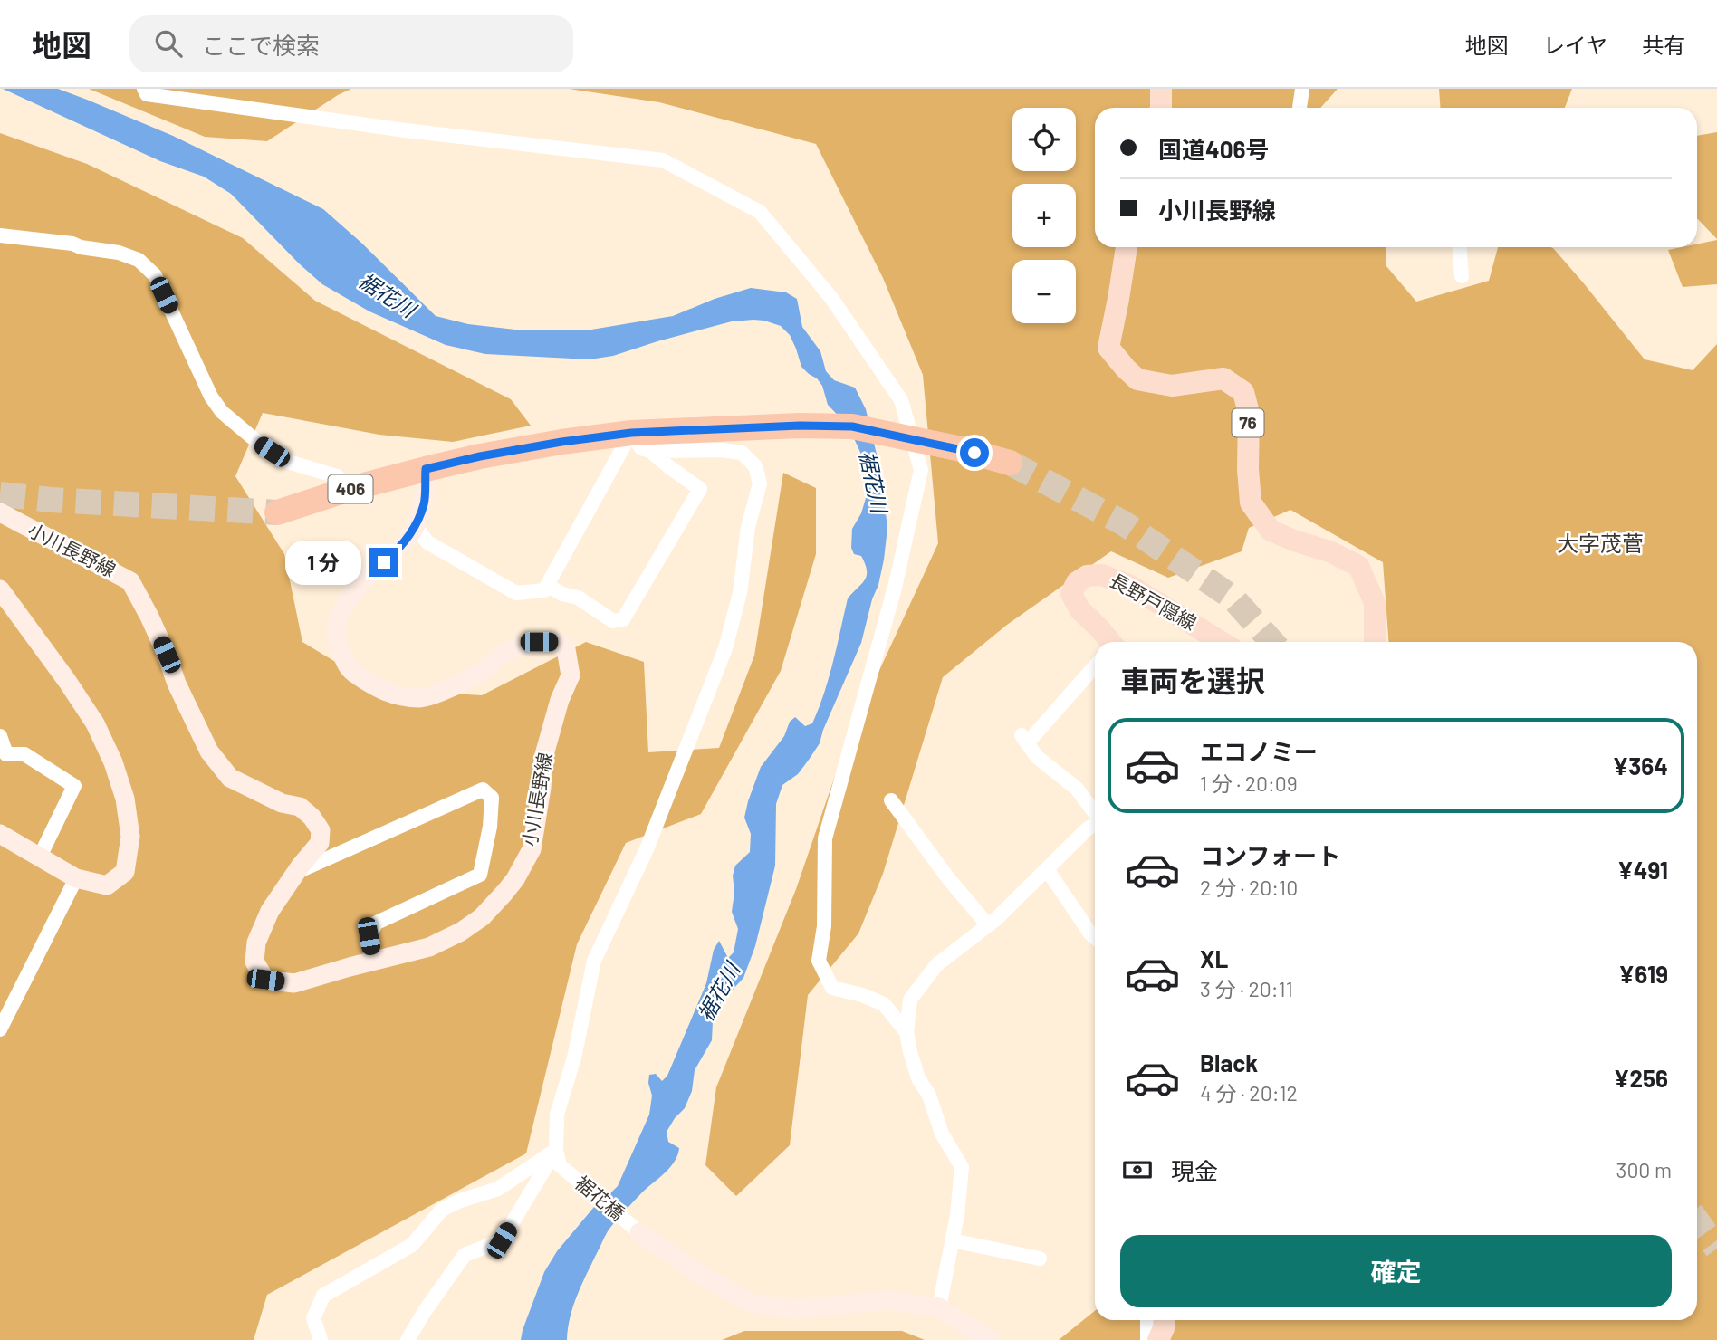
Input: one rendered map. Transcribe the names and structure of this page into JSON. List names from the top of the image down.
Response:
{
  "streets": {
    "highway": ["406"],
    "main road": ["76", "小川長野線", "長野戸隠線"],
    "street": ["裾花橋"]
  },
  "crossings": [
    ["406", "小川長野線"]
  ],
  "districts": ["大字茂菅"],
  "water": ["裾花川"],
  "page": {
    "header": "地図",
    "search": "ここで検索",
    "nav": ["地図", "レイヤ", "共有"],
    "map_buttons": ["+", "−"],
    "banner": ["国道406号", "小川長野線"],
    "bubble": "1 分",
    "heading": "車両を選択",
    "list": [
      {
        "name": "エコノミー",
        "note": "1 分 · 20:09",
        "value": "¥364"
      },
      {
        "name": "コンフォート",
        "note": "2 分 · 20:10",
        "value": "¥491"
      },
      {
        "name": "XL",
        "note": "3 分 · 20:11",
        "value": "¥619"
      },
      {
        "name": "Black",
        "note": "4 分 · 20:12",
        "value": "¥256"
      }
    ],
    "pay": ["現金", "300 m"],
    "buttons": "確定"
  }
}
